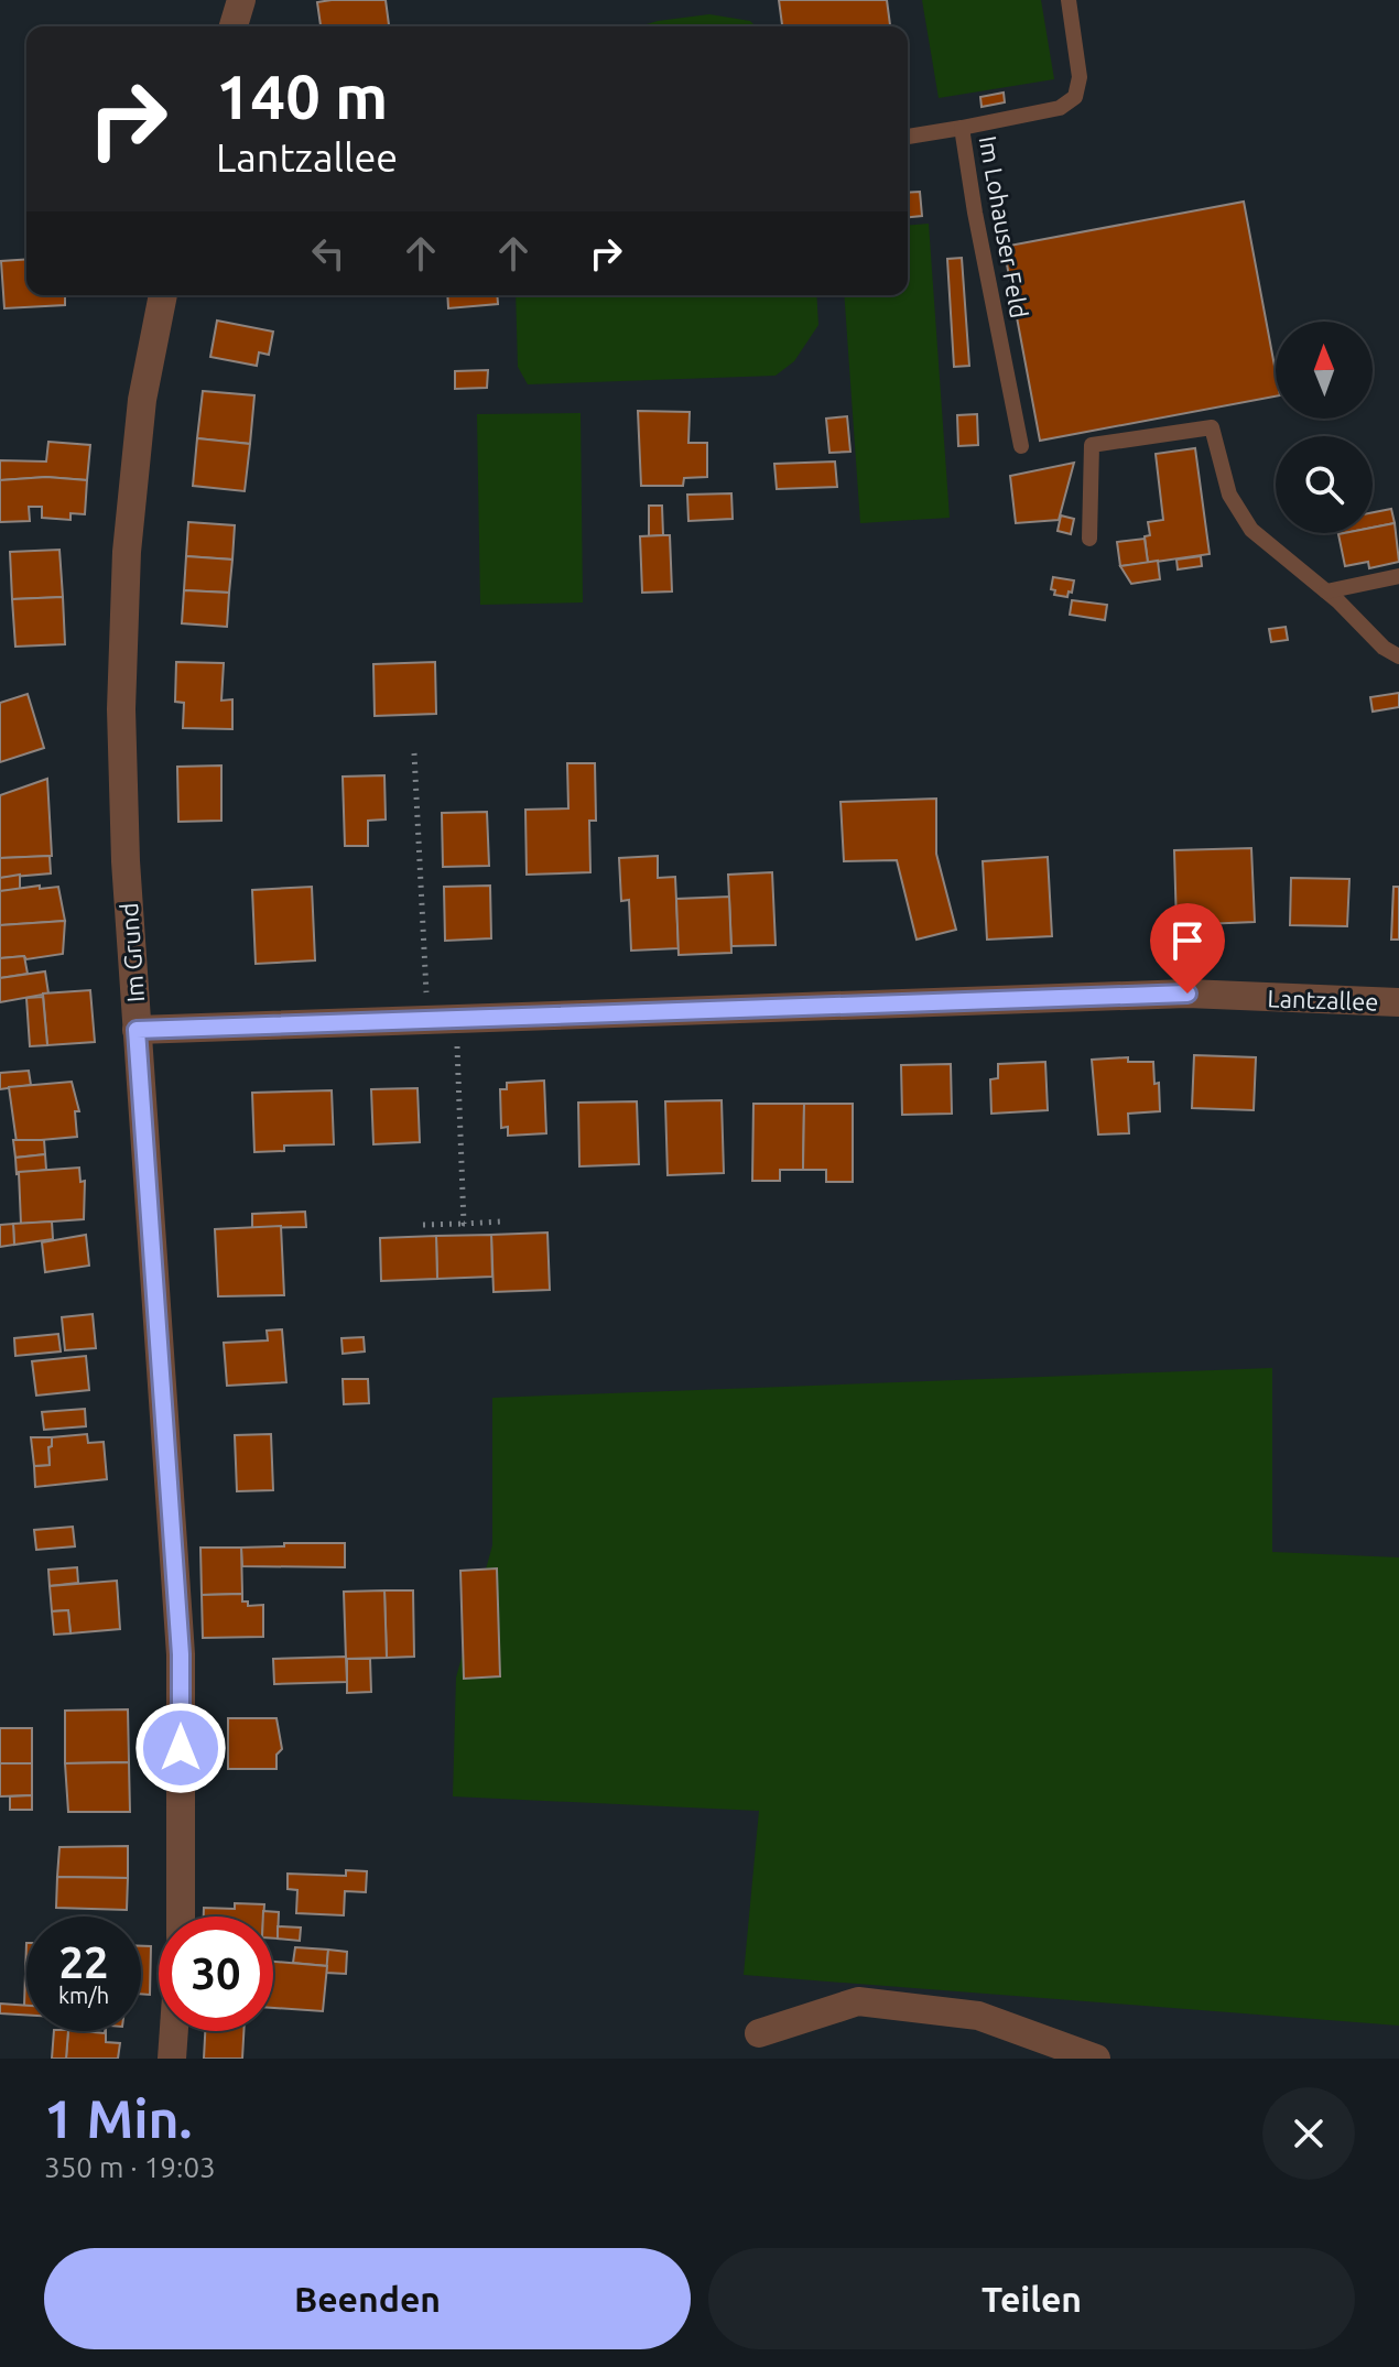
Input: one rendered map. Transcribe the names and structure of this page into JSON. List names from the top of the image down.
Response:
{
  "streets": {
    "street": ["Im Grund", "Lantzallee"],
    "lane": ["Im Lohauser Feld"]
  },
  "crossings": [
    ["Im Grund", "Lantzallee"]
  ],
  "north": "top",
  "page": {
    "turn": ["140 m", "Lantzallee"],
    "speed": "22 km/h",
    "limit": "30",
    "heading": ["1 Min.", "350 m · 19:03"],
    "buttons": ["Beenden", "Teilen"]
  }
}
